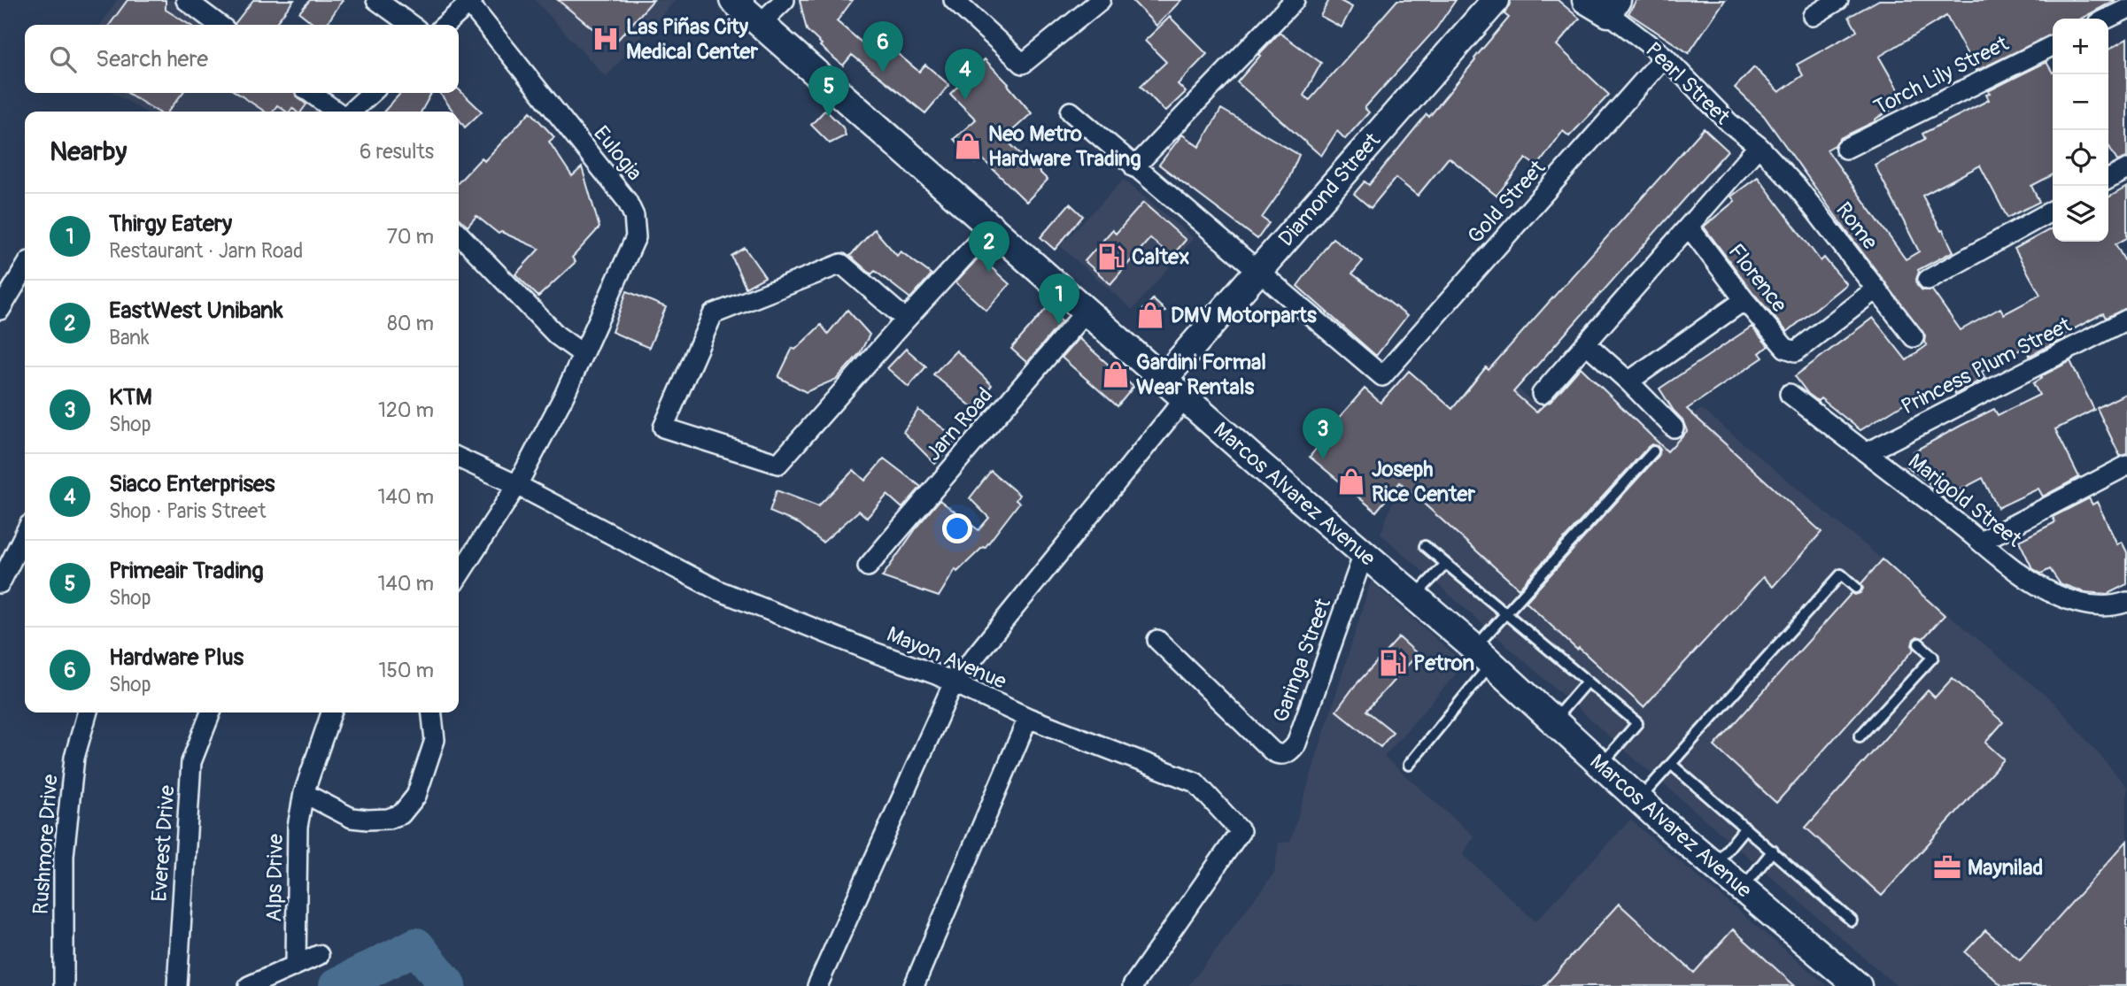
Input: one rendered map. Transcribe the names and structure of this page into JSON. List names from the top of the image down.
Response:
{
  "streets": {
    "main road": ["Diamond Street", "Marcos Alvarez Avenue"],
    "street": [
      "Torch Lily Street",
      "Pearl Street",
      "Eulogia",
      "Gold Street",
      "Rome",
      "Florence",
      "Princess Plum Street",
      "Jarn Road",
      "Marigold Street",
      "Mayon Avenue",
      "Garinga Street",
      "Everest Drive",
      "Rushmore Drive",
      "Alps Drive"
    ]
  },
  "crossings": [
    ["Pearl Street", "Gold Street"],
    ["Pearl Street", "Rome"],
    ["Eulogia", "Mayon Avenue"],
    ["Diamond Street", "Gold Street"],
    ["Diamond Street", "Marcos Alvarez Avenue"],
    ["Rome", "Florence"],
    ["Princess Plum Street", "Marigold Street"],
    ["Jarn Road", "Marcos Alvarez Avenue"],
    ["Marcos Alvarez Avenue", "Garinga Street"]
  ],
  "places": {
    "hospital": ["Las Piñas City Medical Center"],
    "shop": [
      "Neo Metro Hardware Trading",
      "DMV Motorparts",
      "Gardini Formal Wear Rentals",
      "Joseph Rice Center"
    ],
    "fuel station": ["Caltex", "Petron"],
    "office": ["Maynilad"]
  },
  "page": {
    "map_buttons": ["+", "−"],
    "pins": [
      "6",
      "4",
      "5",
      "2",
      "1",
      "3"
    ],
    "search": "Search here",
    "heading": ["Nearby", "6 results"],
    "list": [
      {
        "mark": "1",
        "name": "Thirgy Eatery",
        "note": "Restaurant · Jarn Road",
        "value": "70 m"
      },
      {
        "mark": "2",
        "name": "EastWest Unibank",
        "note": "Bank",
        "value": "80 m"
      },
      {
        "mark": "3",
        "name": "KTM",
        "note": "Shop",
        "value": "120 m"
      },
      {
        "mark": "4",
        "name": "Siaco Enterprises",
        "note": "Shop · Paris Street",
        "value": "140 m"
      },
      {
        "mark": "5",
        "name": "Primeair Trading",
        "note": "Shop",
        "value": "140 m"
      },
      {
        "mark": "6",
        "name": "Hardware Plus",
        "note": "Shop",
        "value": "150 m"
      }
    ]
  }
}
